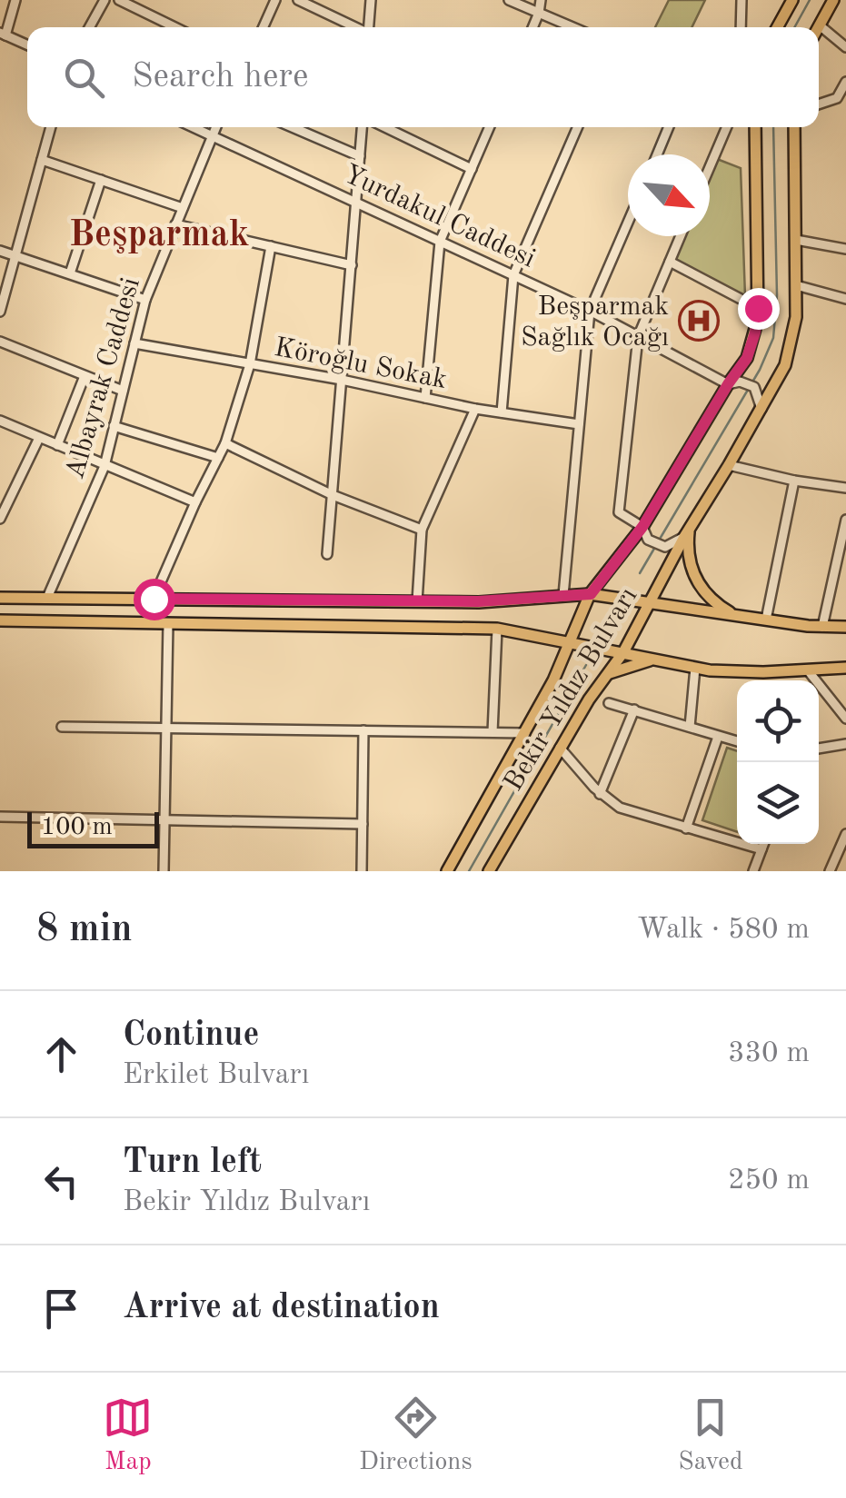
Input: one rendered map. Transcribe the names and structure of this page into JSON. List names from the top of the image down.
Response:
{
  "streets": {
    "main road": ["Bekir Yıldız Bulvarı"],
    "street": ["Yurdakul Caddesi", "Köroğlu Sokak", "Albayrak Caddesi"]
  },
  "crossings": [
    ["Yurdakul Caddesi", "Albayrak Caddesi"],
    ["Yurdakul Caddesi", "Bekir Yıldız Bulvarı"],
    ["Köroğlu Sokak", "Albayrak Caddesi"]
  ],
  "districts": ["Beşparmak"],
  "places": {
    "hospital": ["Beşparmak Sağlık Ocağı"]
  },
  "scale_bar": "100 m",
  "north": "bottom right",
  "page": {
    "search": "Search here",
    "scale": "100 m",
    "heading": ["8 min", "Walk · 580 m"],
    "list": [
      ["Continue", "Erkilet Bulvarı", "330 m"],
      ["Turn left", "Bekir Yıldız Bulvarı", "250 m"],
      "Arrive at destination"
    ],
    "nav": ["Map", "Directions", "Saved"]
  }
}
